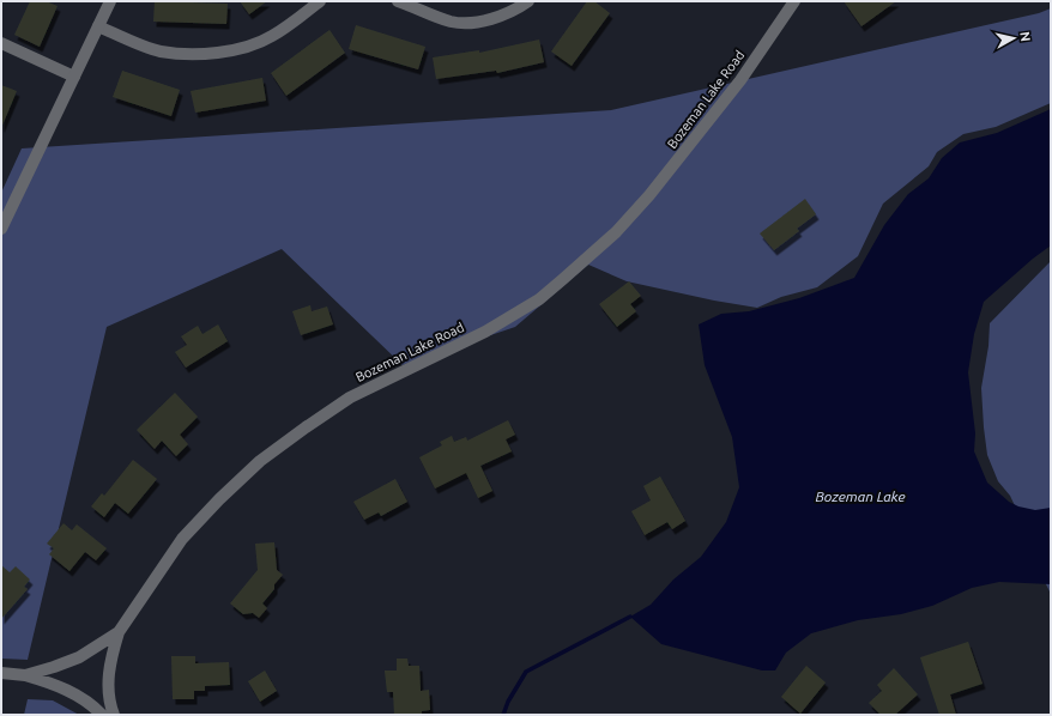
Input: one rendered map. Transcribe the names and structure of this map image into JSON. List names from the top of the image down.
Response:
{
  "streets": {
    "street": ["Bozeman Lake Road"]
  },
  "water": ["Bozeman Lake"],
  "north": "right"
}
